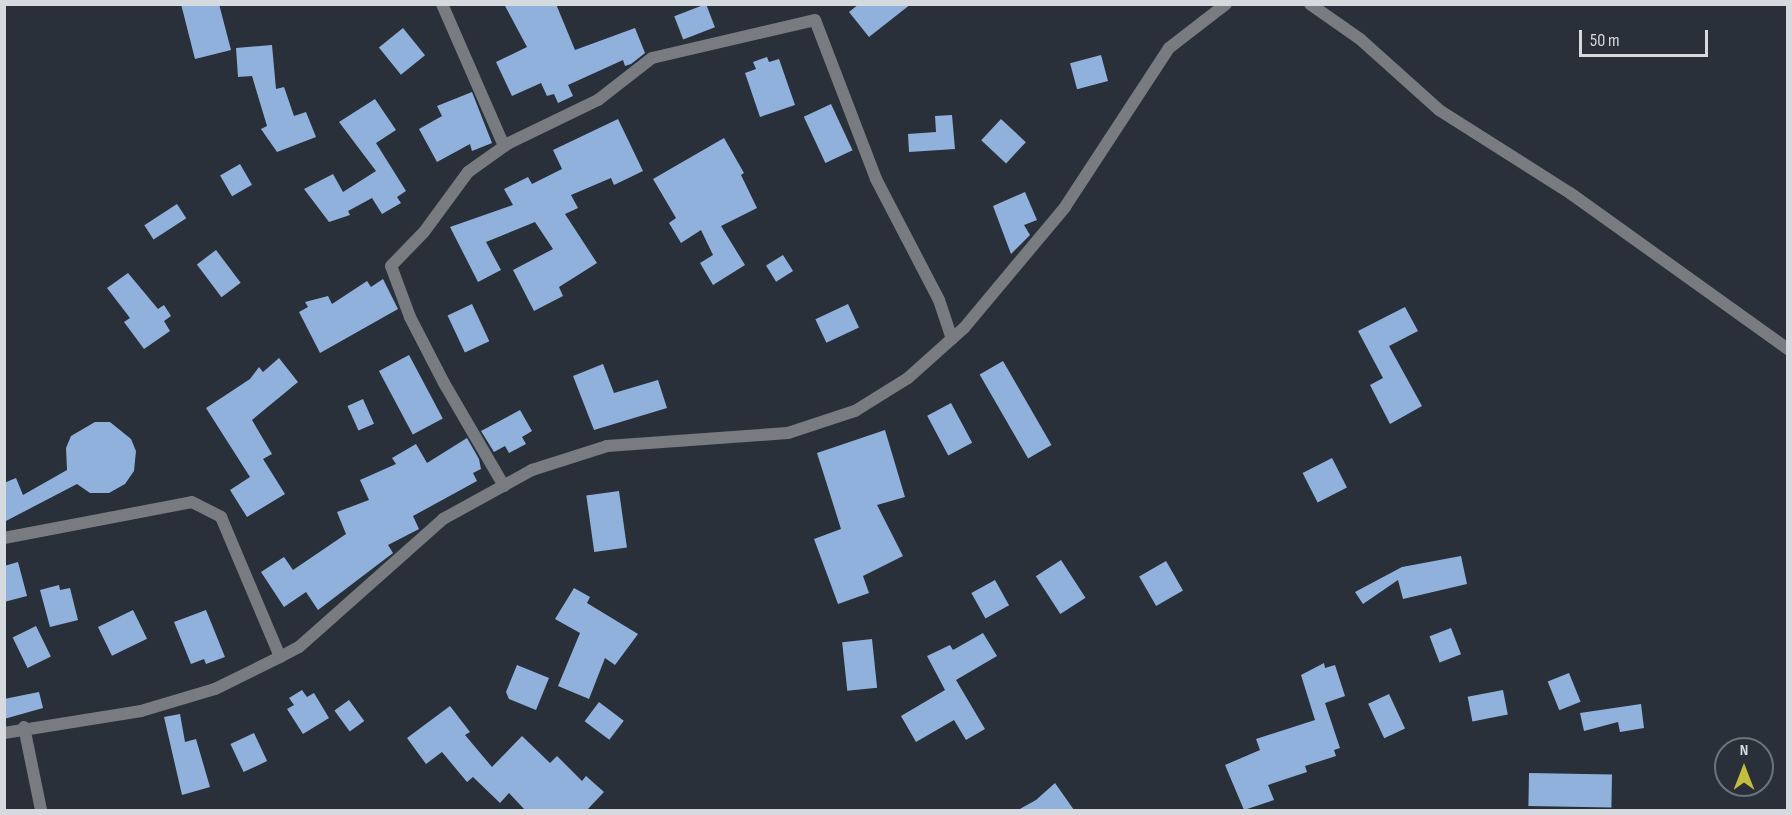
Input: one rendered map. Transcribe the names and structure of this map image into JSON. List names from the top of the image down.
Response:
{
  "scale_bar": "50 m",
  "north": "top"
}
